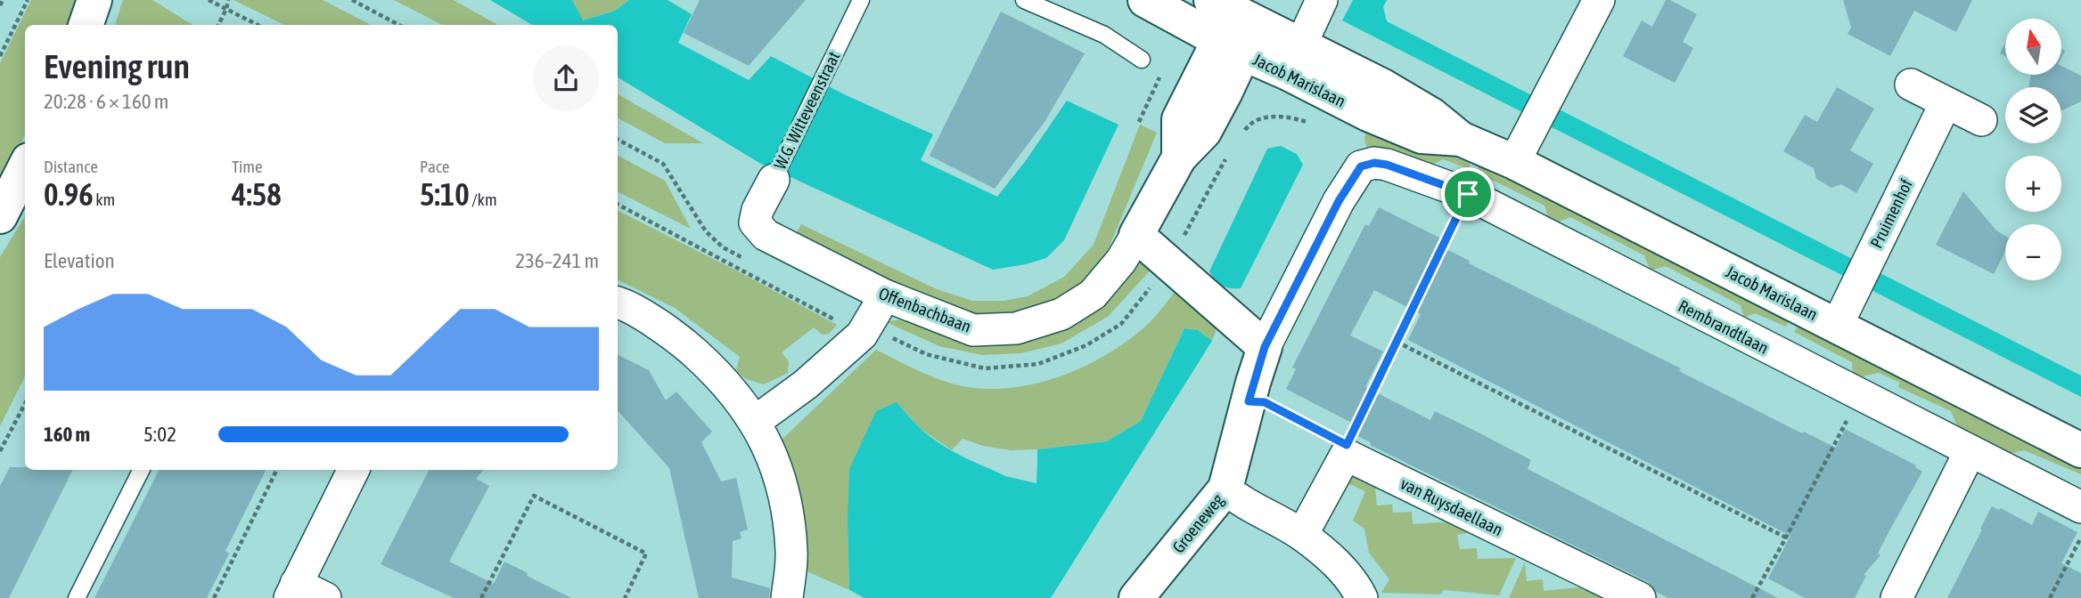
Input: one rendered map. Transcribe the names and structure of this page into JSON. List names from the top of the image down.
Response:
{
  "streets": {
    "main road": ["Jacob Marislaan", "Offenbachbaan", "Groeneweg"],
    "street": [
      "W.G. Witteveenstraat",
      "Pruimenhof",
      "Rembrandtlaan",
      "van Ruysdaellaan"
    ]
  },
  "crossings": [
    ["Jacob Marislaan", "Pruimenhof"],
    ["Jacob Marislaan", "Offenbachbaan"],
    ["W.G. Witteveenstraat", "Offenbachbaan"],
    ["Rembrandtlaan", "Groeneweg"]
  ],
  "north": "top",
  "page": {
    "map_buttons": ["+", "−"],
    "heading": ["Evening run", "20:28 · 6 × 160 m"],
    "stats": [
      ["Distance", "0.96 km"],
      ["Time", "4:58"],
      ["Pace", "5:10 /km"]
    ],
    "chart": ["Elevation", "236–241 m"],
    "list": [
      {
        "name": "160 m",
        "note": "5:02"
      }
    ]
  }
}
